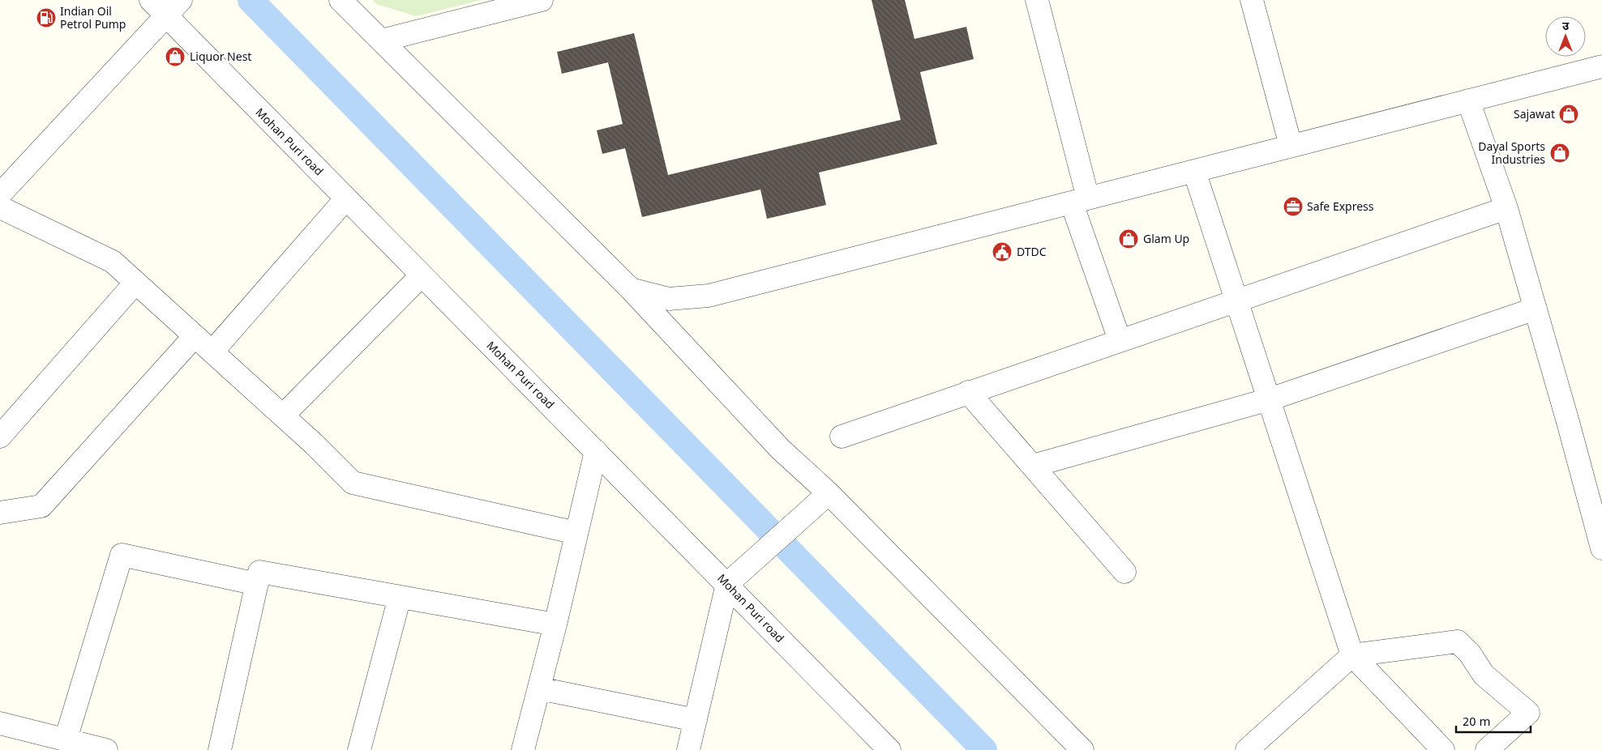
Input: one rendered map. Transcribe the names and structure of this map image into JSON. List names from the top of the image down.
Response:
{
  "streets": {
    "street": ["Mohan Puri road"]
  },
  "places": {
    "fuel station": ["Indian Oil Petrol Pump"],
    "shop": [
      "Liquor Nest",
      "Sajawat",
      "Dayal Sports Industries",
      "Glam Up"
    ],
    "office": ["Safe Express"],
    "public building": ["DTDC"]
  },
  "scale_bar": "20 m",
  "north": "top"
}
